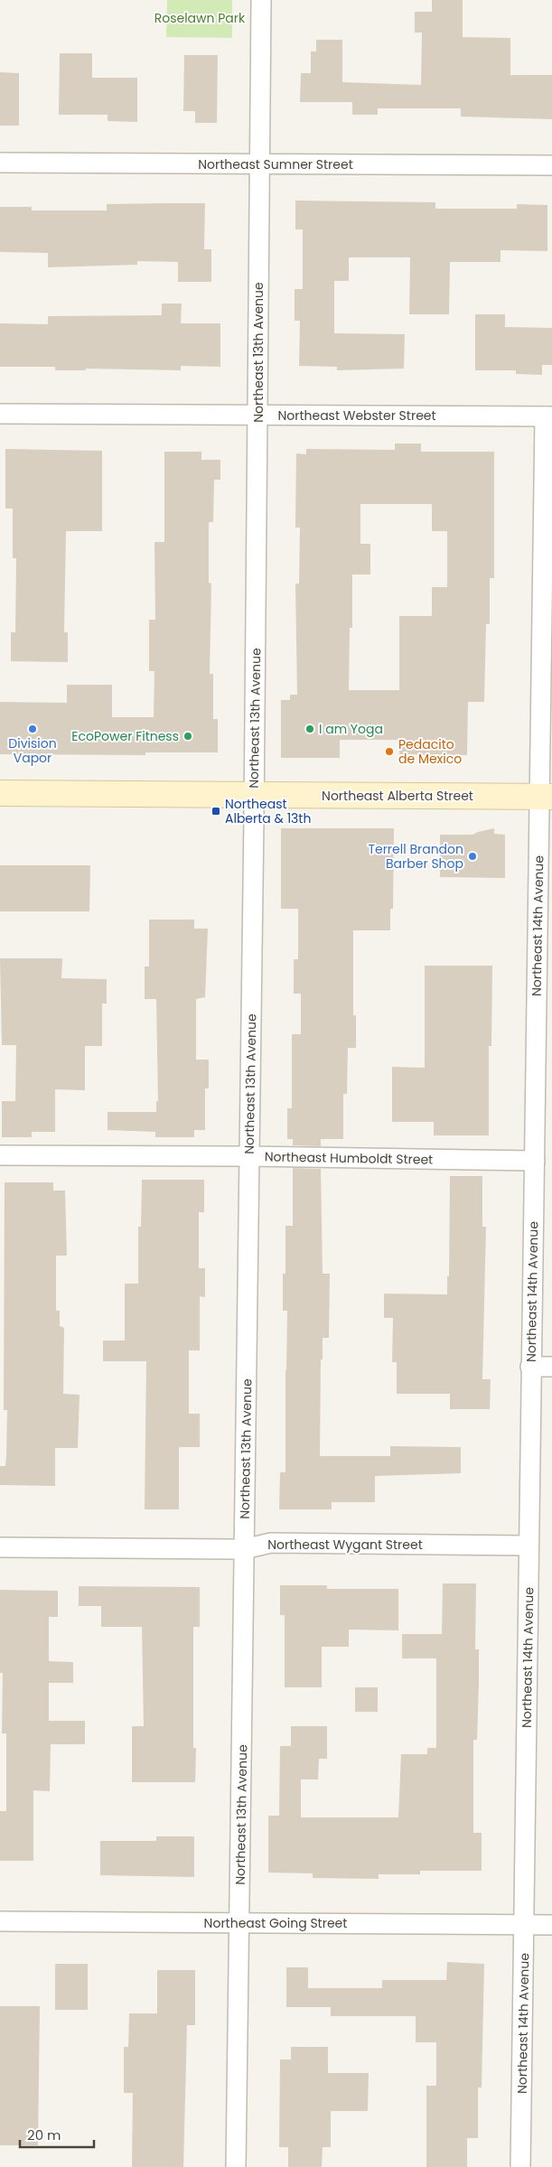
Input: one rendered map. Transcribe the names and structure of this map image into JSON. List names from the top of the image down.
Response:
{
  "streets": {
    "street": [
      "Northeast Sumner Street",
      "Northeast 13th Avenue",
      "Northeast Webster Street",
      "Northeast Alberta Street",
      "Northeast 14th Avenue",
      "Northeast Humboldt Street",
      "Northeast Wygant Street",
      "Northeast Going Street"
    ]
  },
  "crossings": [
    ["Northeast Sumner Street", "Northeast 13th Avenue"],
    ["Northeast 13th Avenue", "Northeast Webster Street"],
    ["Northeast 13th Avenue", "Northeast Alberta Street"],
    ["Northeast 13th Avenue", "Northeast Humboldt Street"],
    ["Northeast 13th Avenue", "Northeast Wygant Street"],
    ["Northeast 13th Avenue", "Northeast Going Street"],
    ["Northeast Webster Street", "Northeast 14th Avenue"],
    ["Northeast Alberta Street", "Northeast 14th Avenue"],
    ["Northeast 14th Avenue", "Northeast Humboldt Street"],
    ["Northeast 14th Avenue", "Northeast Wygant Street"],
    ["Northeast 14th Avenue", "Northeast Going Street"]
  ],
  "parks": ["Roselawn Park"],
  "places": {
    "other": [
      "Division Vapor",
      "I am Yoga",
      "EcoPower Fitness",
      "Pedacito de Mexico",
      "Terrell Brandon Barber Shop"
    ],
    "transit": ["Northeast Alberta & 13th"]
  },
  "scale_bar": "20 m"
}
